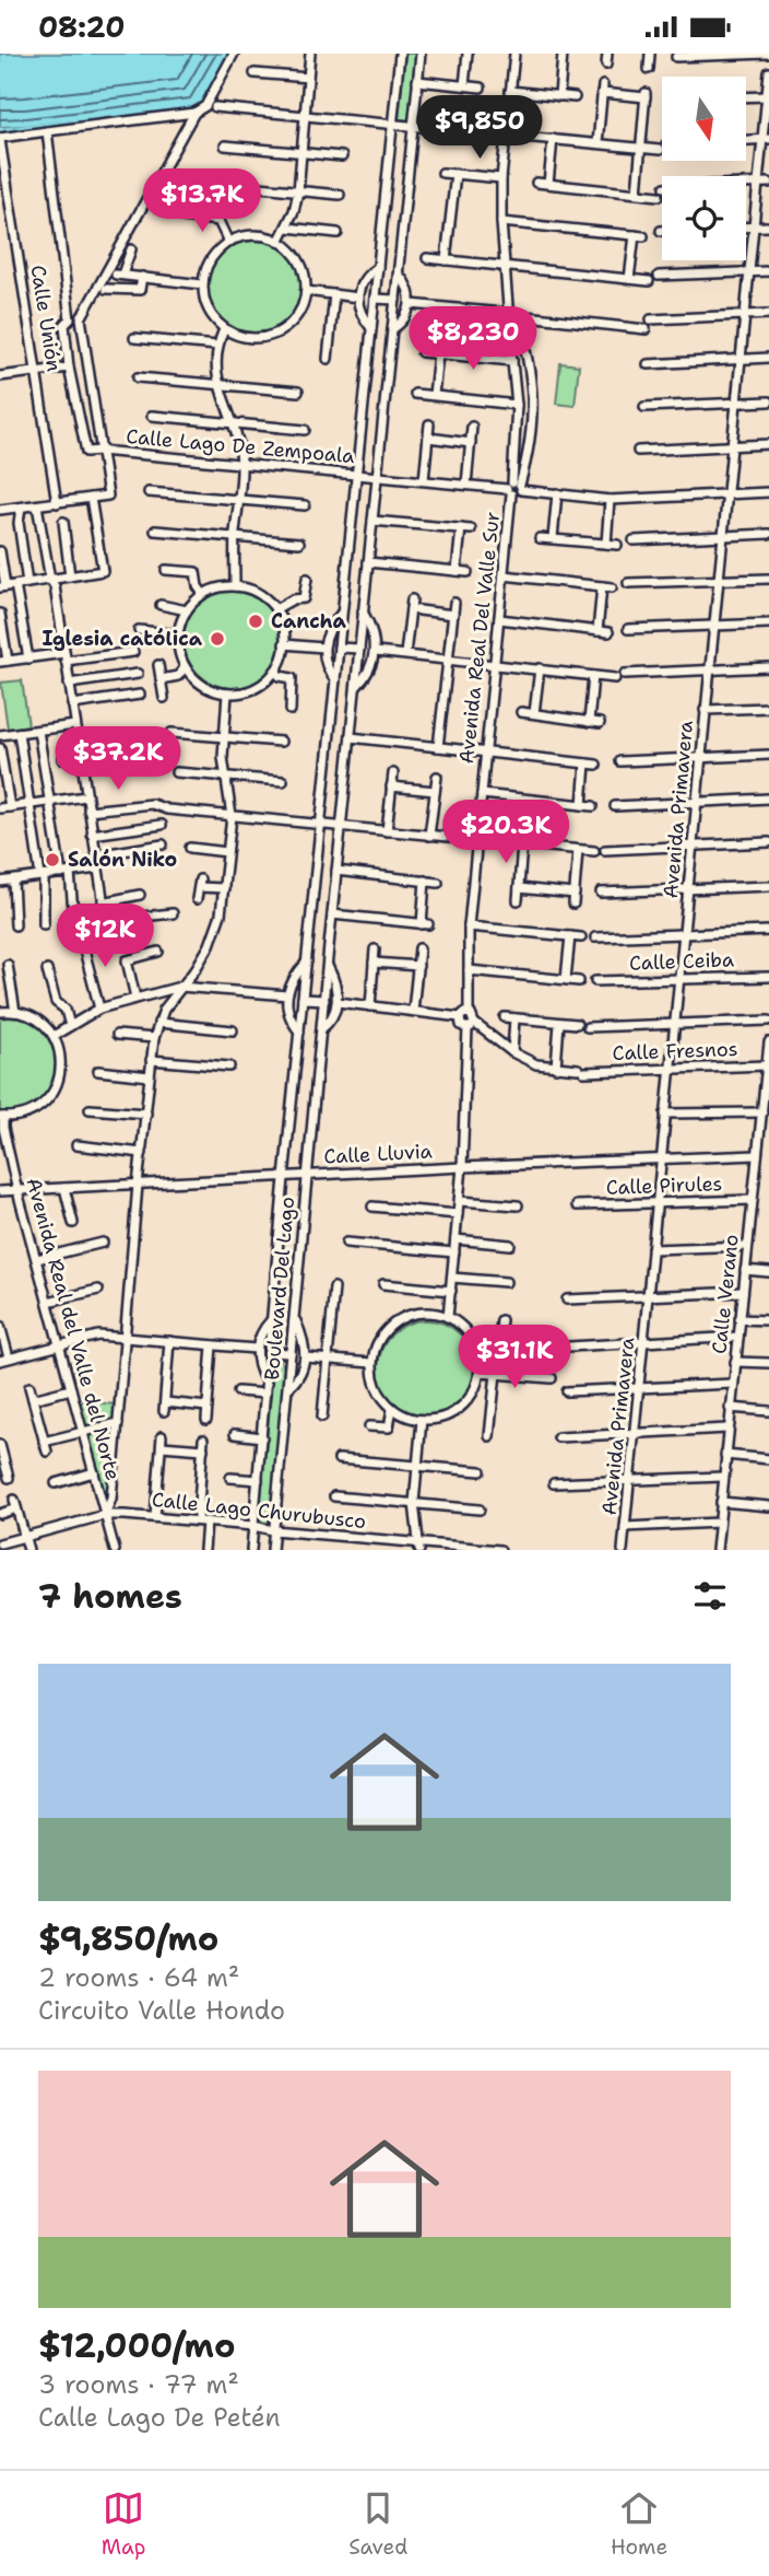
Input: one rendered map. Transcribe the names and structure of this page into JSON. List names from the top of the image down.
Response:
{
  "streets": {
    "street": [
      "Calle Unión",
      "Calle Lago De Zempoala",
      "Avenida Real Del Valle Sur",
      "Avenida Primavera",
      "Calle Ceiba",
      "Calle Fresnos",
      "Calle Lluvia",
      "Calle Pirules",
      "Boulevard Del Lago",
      "Calle Verano",
      "Avenida Real del Valle del Norte",
      "Calle Lago Churubusco"
    ]
  },
  "crossings": [
    ["Calle Lago De Zempoala", "Avenida Real Del Valle Sur"],
    ["Calle Lago De Zempoala", "Avenida Primavera"],
    ["Calle Lago De Zempoala", "Boulevard Del Lago"],
    ["Avenida Primavera", "Calle Ceiba"],
    ["Avenida Primavera", "Calle Fresnos"],
    ["Avenida Primavera", "Calle Lluvia"],
    ["Avenida Primavera", "Calle Pirules"],
    ["Calle Fresnos", "Calle Verano"],
    ["Calle Lluvia", "Boulevard Del Lago"],
    ["Calle Lluvia", "Calle Verano"],
    ["Calle Lluvia", "Avenida Real del Valle del Norte"],
    ["Calle Pirules", "Calle Verano"],
    ["Boulevard Del Lago", "Calle Lago Churubusco"],
    ["Avenida Real del Valle del Norte", "Calle Lago Churubusco"]
  ],
  "places": ["Cancha", "Iglesia católica", "Salón Niko"],
  "north": "bottom",
  "page": {
    "status": "08:20",
    "price": [
      "$9,850",
      "$13.7K",
      "$8,230",
      "$37.2K",
      "$20.3K",
      "$12K",
      "$31.1K"
    ],
    "heading": "7 homes",
    "list": [
      {
        "name": "$9,850/mo",
        "note": "2 rooms · 64 m² · Circuito Valle Hondo"
      },
      {
        "name": "$12,000/mo",
        "note": "3 rooms · 77 m² · Calle Lago De Petén"
      }
    ],
    "tabs": ["Map", "Saved", "Home"]
  }
}
